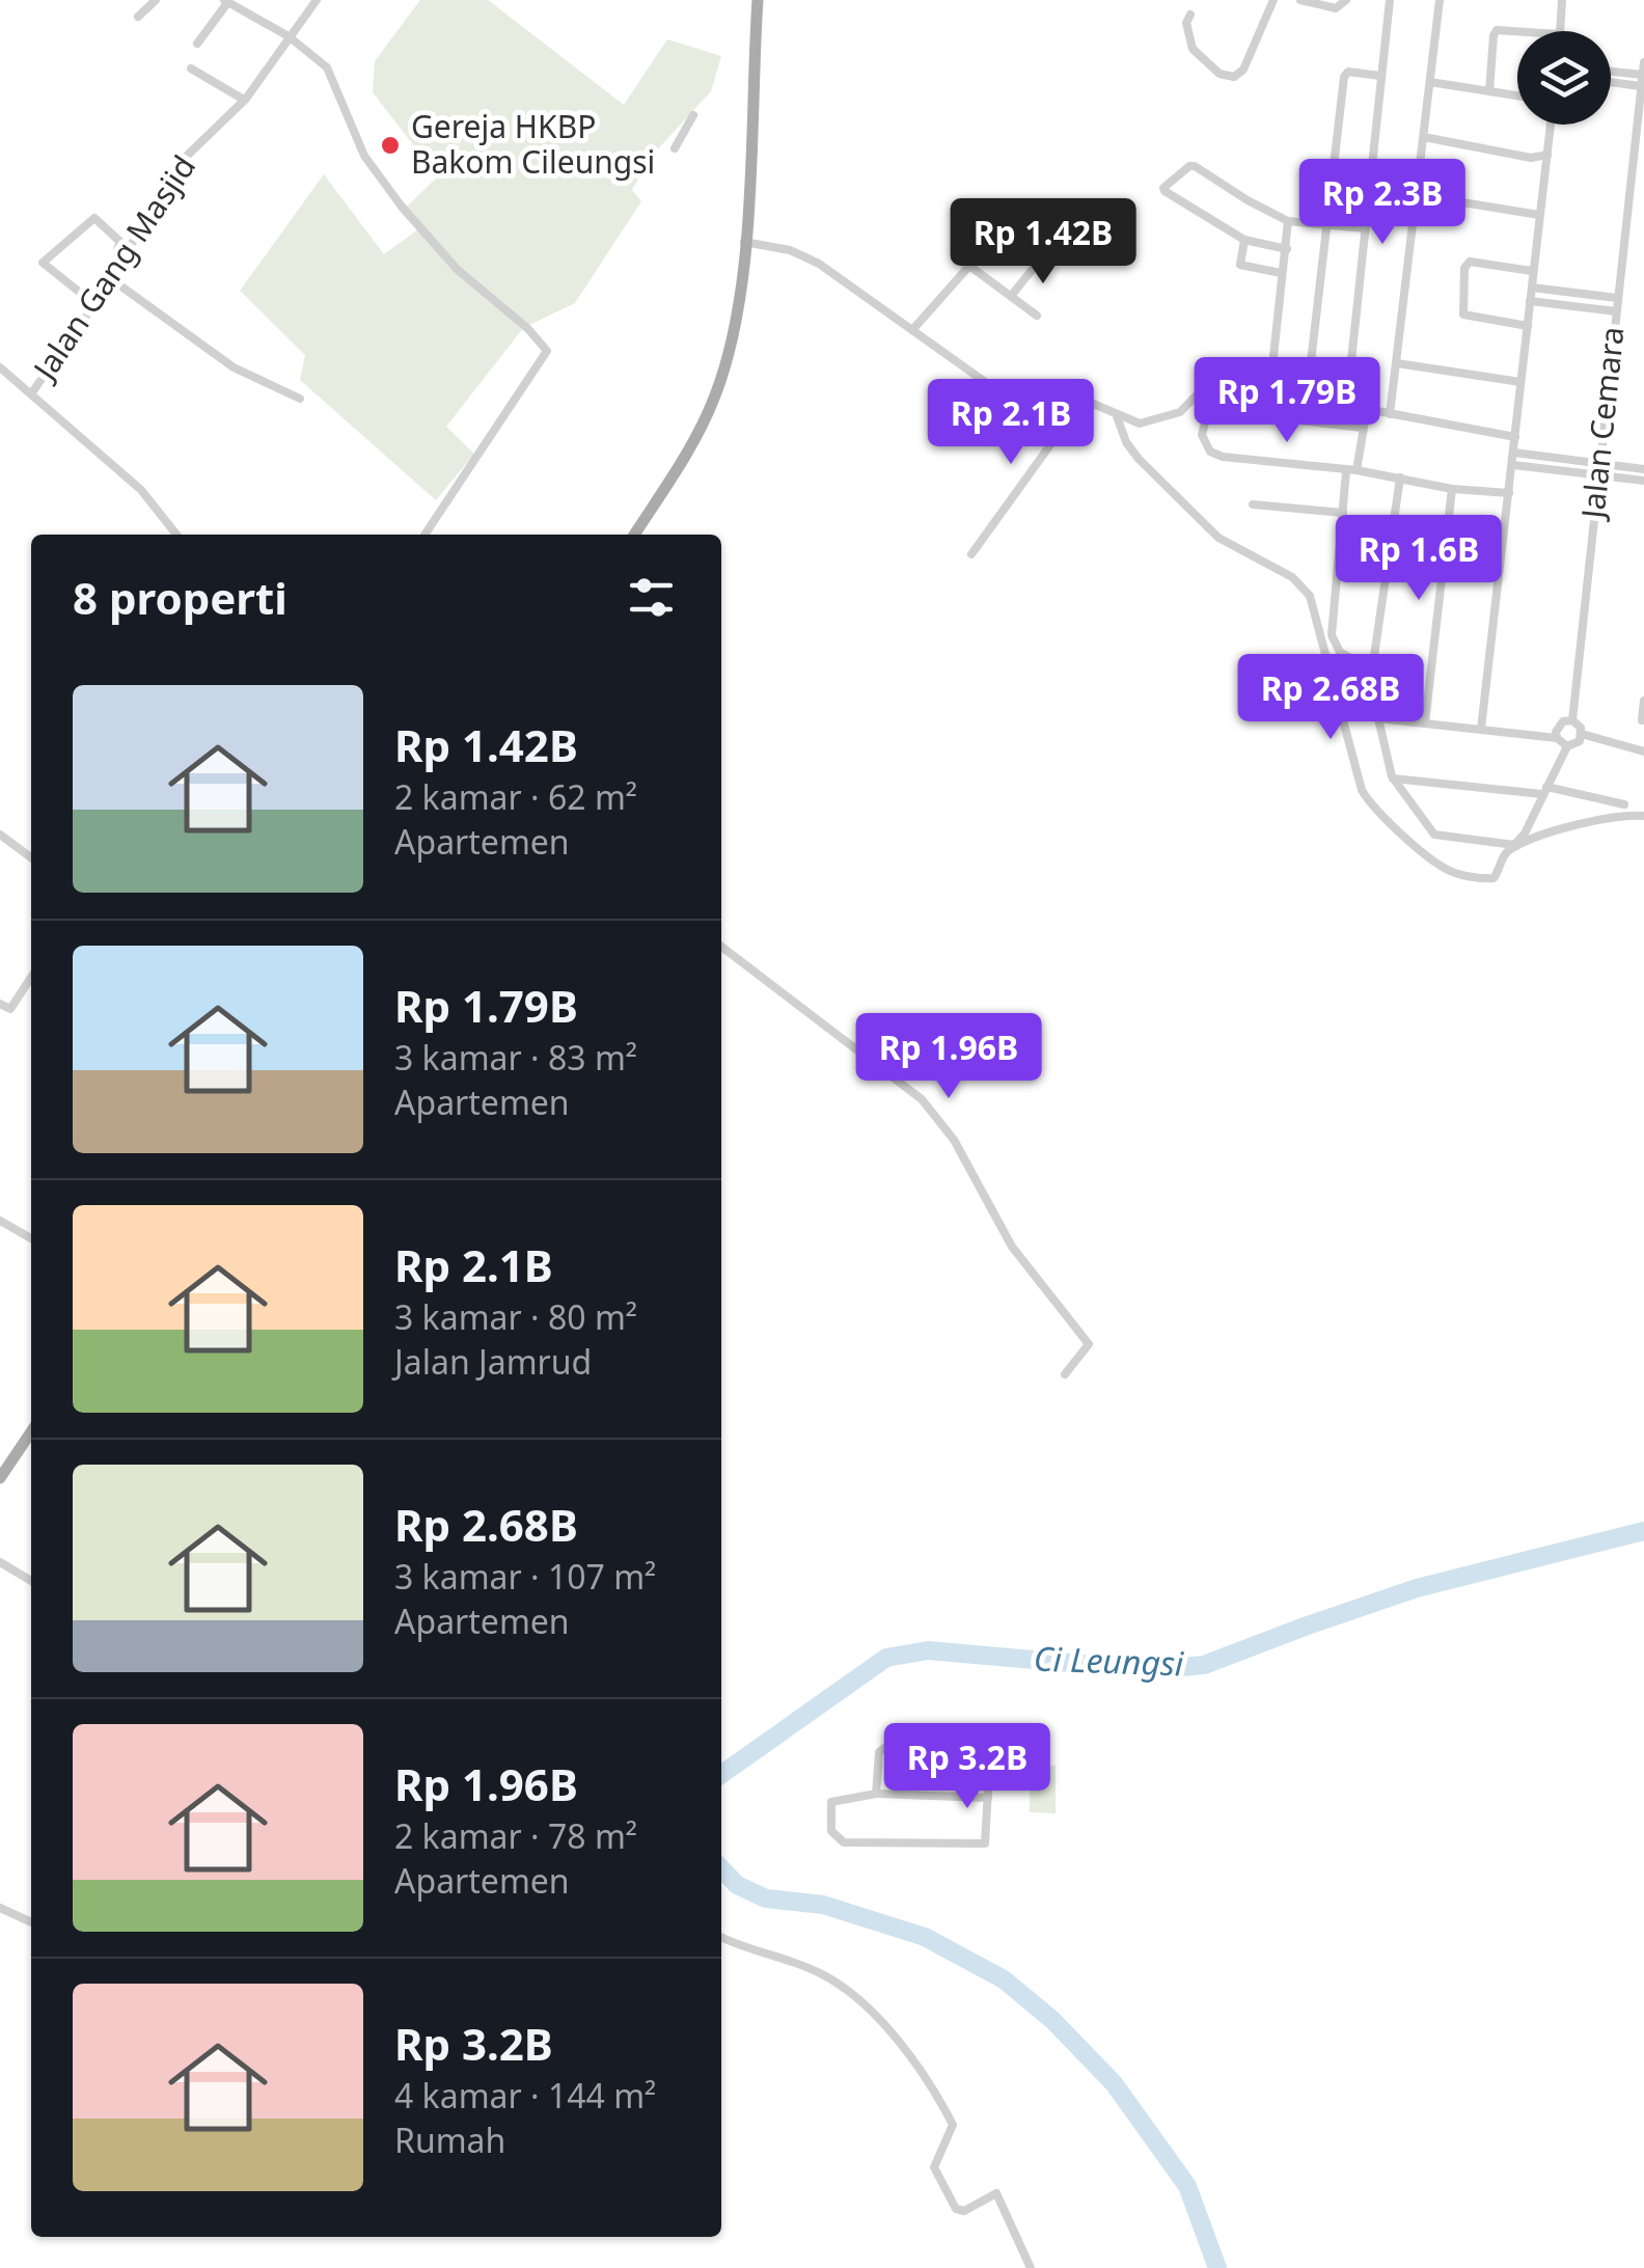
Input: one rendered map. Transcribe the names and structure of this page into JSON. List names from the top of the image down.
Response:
{
  "streets": {
    "street": ["Jalan Gang Masjid", "Jalan Cemara"]
  },
  "water": ["Ci Leungsi"],
  "places": ["Gereja HKBP Bakom Cileungsi"],
  "page": {
    "price": [
      "Rp 2.3B",
      "Rp 1.42B",
      "Rp 1.79B",
      "Rp 2.1B",
      "Rp 1.6B",
      "Rp 2.68B",
      "Rp 1.96B",
      "Rp 3.2B"
    ],
    "heading": "8 properti",
    "list": [
      {
        "name": "Rp 1.42B",
        "note": "2 kamar · 62 m² · Apartemen"
      },
      {
        "name": "Rp 1.79B",
        "note": "3 kamar · 83 m² · Apartemen"
      },
      {
        "name": "Rp 2.1B",
        "note": "3 kamar · 80 m² · Jalan Jamrud"
      },
      {
        "name": "Rp 2.68B",
        "note": "3 kamar · 107 m² · Apartemen"
      },
      {
        "name": "Rp 1.96B",
        "note": "2 kamar · 78 m² · Apartemen"
      },
      {
        "name": "Rp 3.2B",
        "note": "4 kamar · 144 m² · Rumah"
      }
    ]
  }
}
